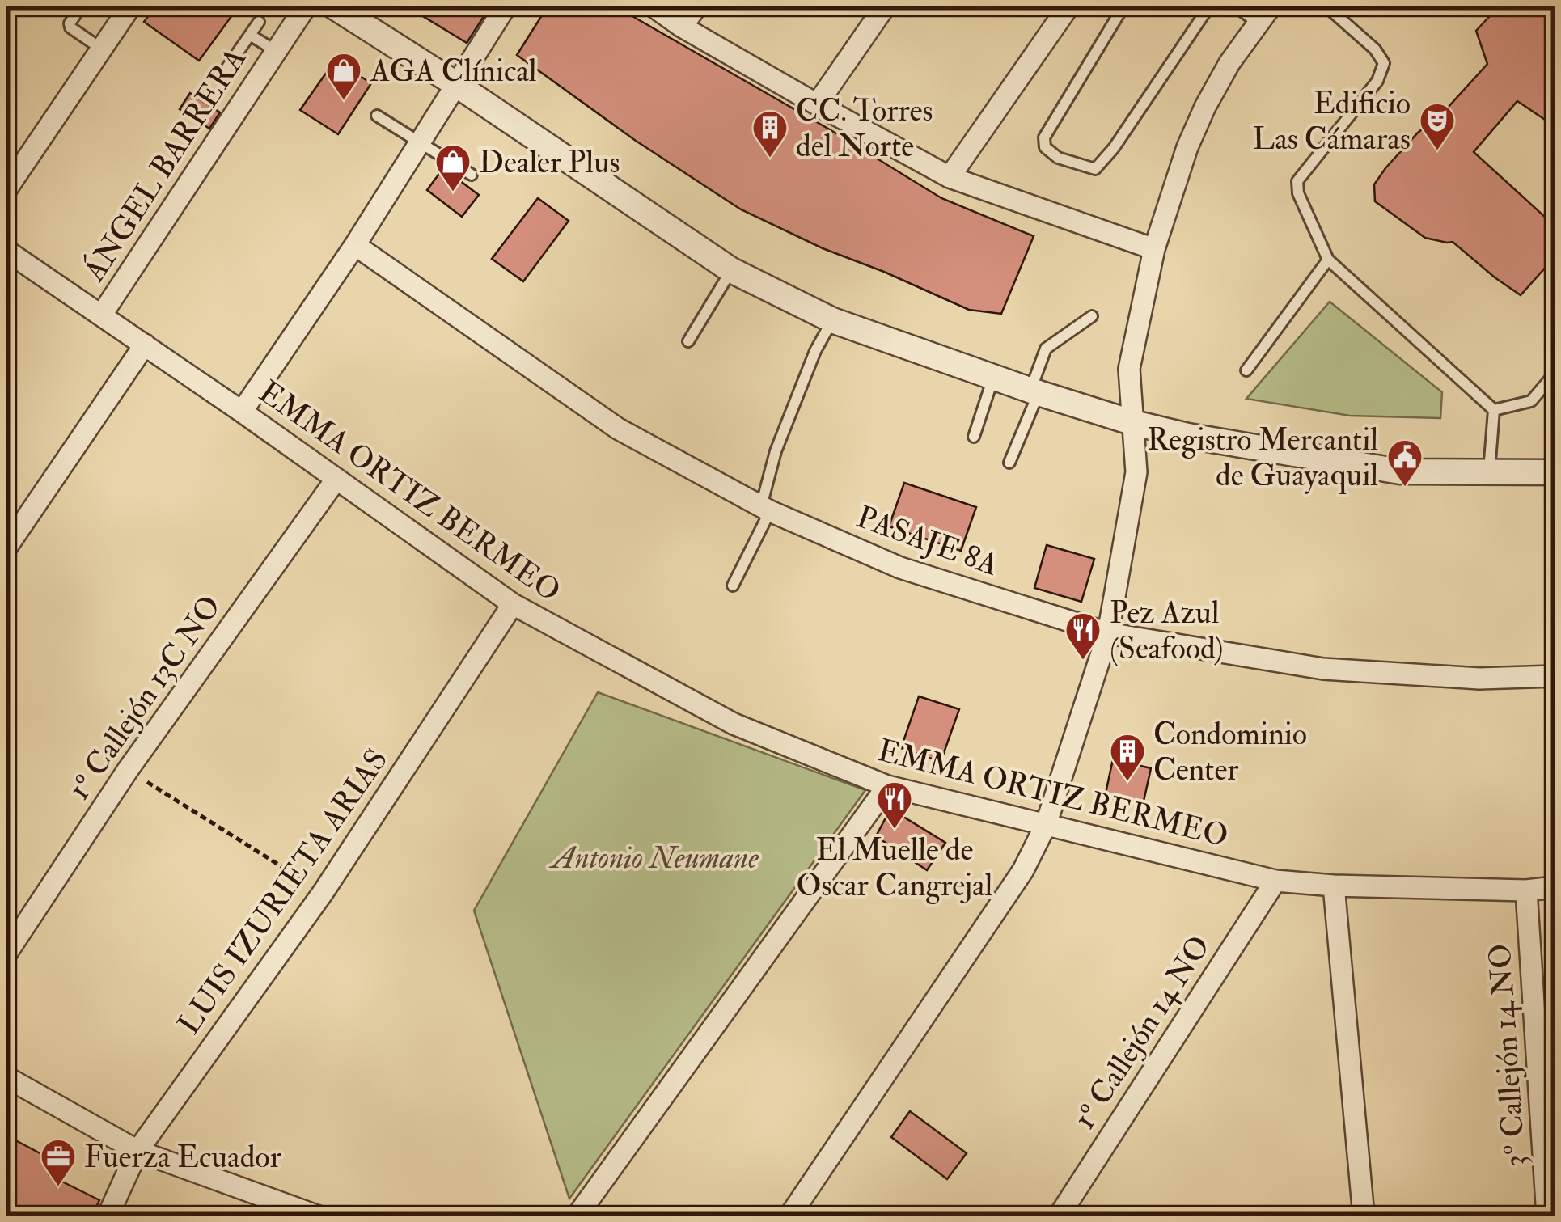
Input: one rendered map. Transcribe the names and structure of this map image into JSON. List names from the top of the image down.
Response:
{
  "streets": {
    "street": [
      "ÁNGEL BARRERA",
      "EMMA ORTIZ BERMEO",
      "PASAJE 8A",
      "1º Callejón 13C NO",
      "LUIS IZURIETA ARIAS",
      "1º Callejón 14 NO",
      "3º Callejón 14 NO"
    ]
  },
  "crossings": [
    ["ÁNGEL BARRERA", "EMMA ORTIZ BERMEO"],
    ["EMMA ORTIZ BERMEO", "1º Callejón 13C NO"],
    ["EMMA ORTIZ BERMEO", "LUIS IZURIETA ARIAS"],
    ["EMMA ORTIZ BERMEO", "1º Callejón 14 NO"],
    ["EMMA ORTIZ BERMEO", "3º Callejón 14 NO"]
  ],
  "parks": ["Antonio Neumane"],
  "places": {
    "shop": ["AGA Clínical", "Dealer Plus"],
    "theatre": ["Edificio Las Cámaras"],
    "building": ["CC. Torres del Norte", "Condominio Center"],
    "public building": ["Registro Mercantil de Guayaquil"],
    "restaurant": ["Pez Azul (Seafood)", "El Muelle de Oscar Cangrejal"],
    "office": ["Fuerza Ecuador"]
  }
}
